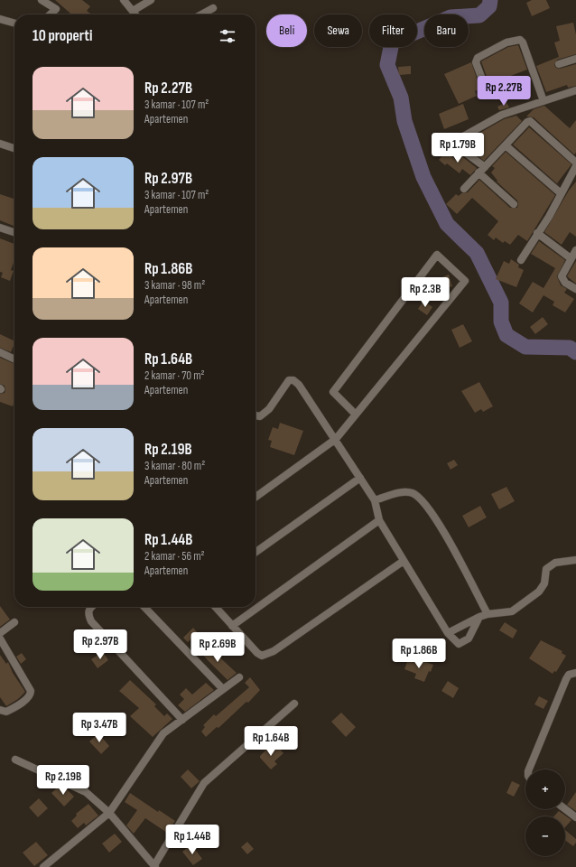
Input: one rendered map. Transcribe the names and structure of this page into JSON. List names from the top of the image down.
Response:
{
  "page": {
    "chip": [
      "Beli",
      "Sewa",
      "Filter",
      "Baru"
    ],
    "heading": "10 properti",
    "list": [
      {
        "name": "Rp 2.27B",
        "note": "3 kamar · 107 m² · Apartemen"
      },
      {
        "name": "Rp 2.97B",
        "note": "3 kamar · 107 m² · Apartemen"
      },
      {
        "name": "Rp 1.86B",
        "note": "3 kamar · 98 m² · Apartemen"
      },
      {
        "name": "Rp 1.64B",
        "note": "2 kamar · 70 m² · Apartemen"
      },
      {
        "name": "Rp 2.19B",
        "note": "3 kamar · 80 m² · Apartemen"
      },
      {
        "name": "Rp 1.44B",
        "note": "2 kamar · 56 m² · Apartemen"
      }
    ],
    "price": [
      "Rp 2.27B",
      "Rp 1.79B",
      "Rp 2.3B",
      "Rp 2.97B",
      "Rp 2.69B",
      "Rp 1.86B",
      "Rp 3.47B",
      "Rp 1.64B",
      "Rp 2.19B",
      "Rp 1.44B"
    ],
    "map_buttons": ["+", "−"]
  }
}
